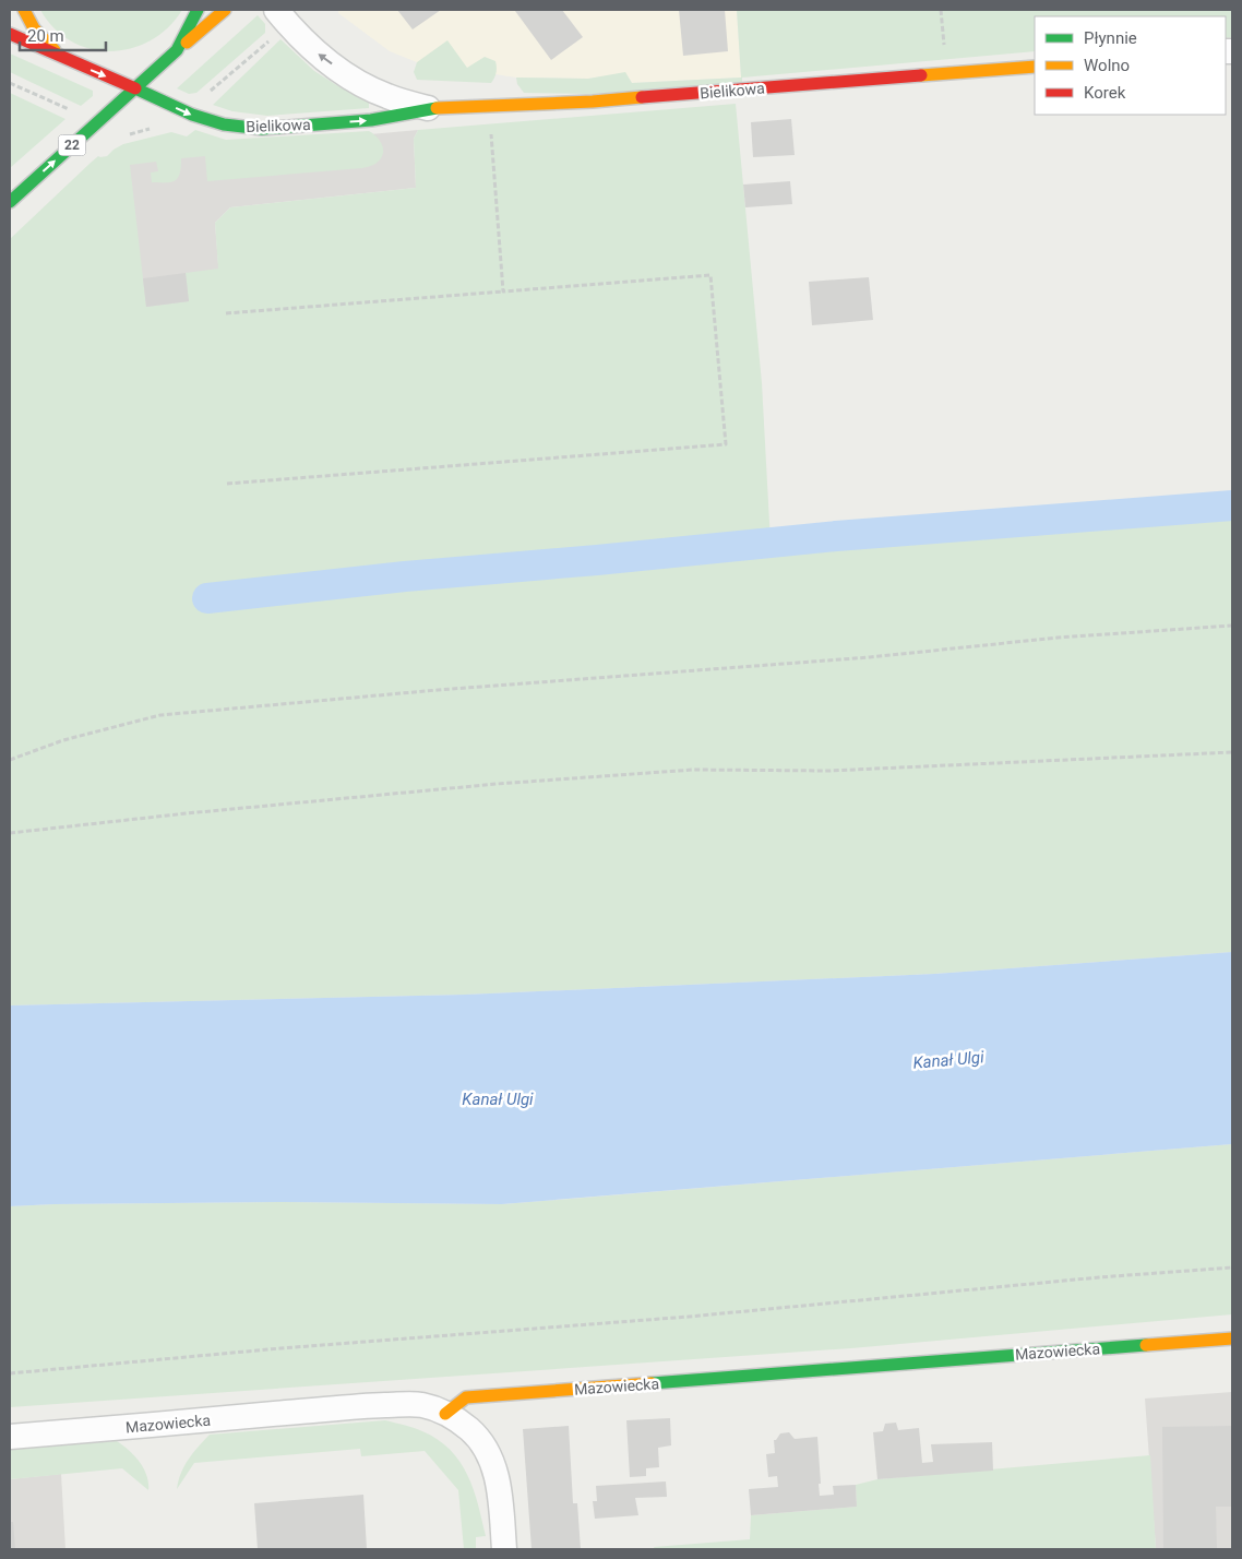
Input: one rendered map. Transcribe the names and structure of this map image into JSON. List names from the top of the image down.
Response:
{
  "streets": {
    "street": ["Bielikowa", "22", "Mazowiecka"]
  },
  "crossings": [
    ["Bielikowa", "22"]
  ],
  "water": ["Kanał Ulgi"],
  "legend": ["Płynnie", "Wolno", "Korek"],
  "scale_bar": "20 m"
}
